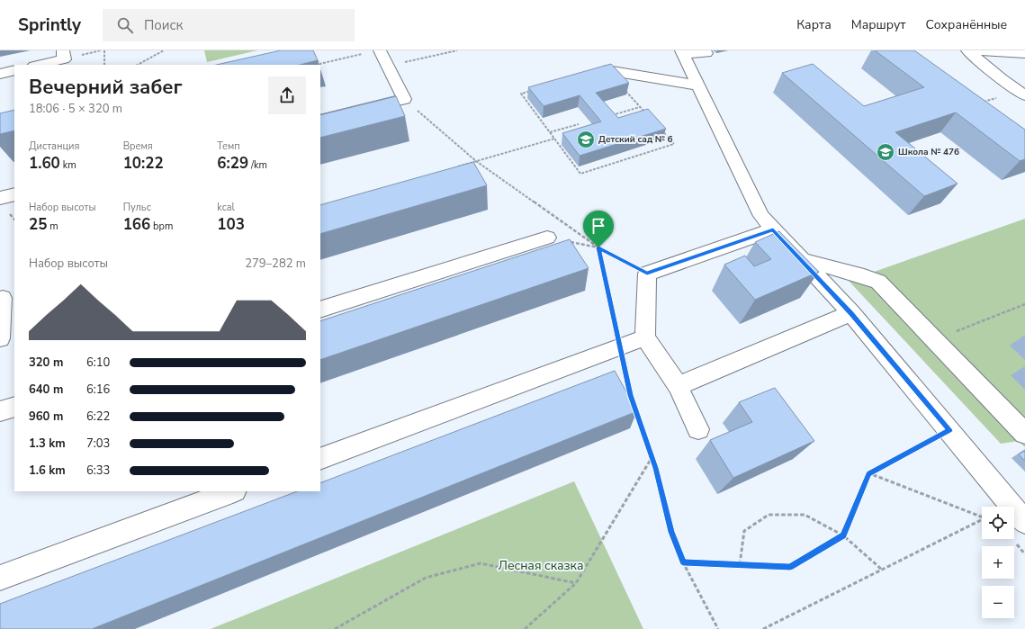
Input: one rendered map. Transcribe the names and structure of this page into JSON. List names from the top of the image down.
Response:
{
  "parks": ["Лесная сказка"],
  "places": {
    "school or university": ["Детский сад № 6", "Школа № 476"]
  },
  "page": {
    "header": "Sprintly",
    "search": "Поиск",
    "nav": ["Карта", "Маршрут", "Сохранённые"],
    "heading": ["Вечерний забег", "18:06 · 5 × 320 m"],
    "stats": [
      ["Дистанция", "1.60 km"],
      ["Время", "10:22"],
      ["Темп", "6:29 /km"],
      ["Набор высоты", "25 m"],
      ["Пульс", "166 bpm"],
      ["kcal", "103"]
    ],
    "chart": ["Набор высоты", "279–282 m"],
    "list": [
      {
        "name": "320 m",
        "note": "6:10"
      },
      {
        "name": "640 m",
        "note": "6:16"
      },
      {
        "name": "960 m",
        "note": "6:22"
      },
      {
        "name": "1.3 km",
        "note": "7:03"
      },
      {
        "name": "1.6 km",
        "note": "6:33"
      }
    ],
    "map_buttons": ["+", "−"]
  }
}
